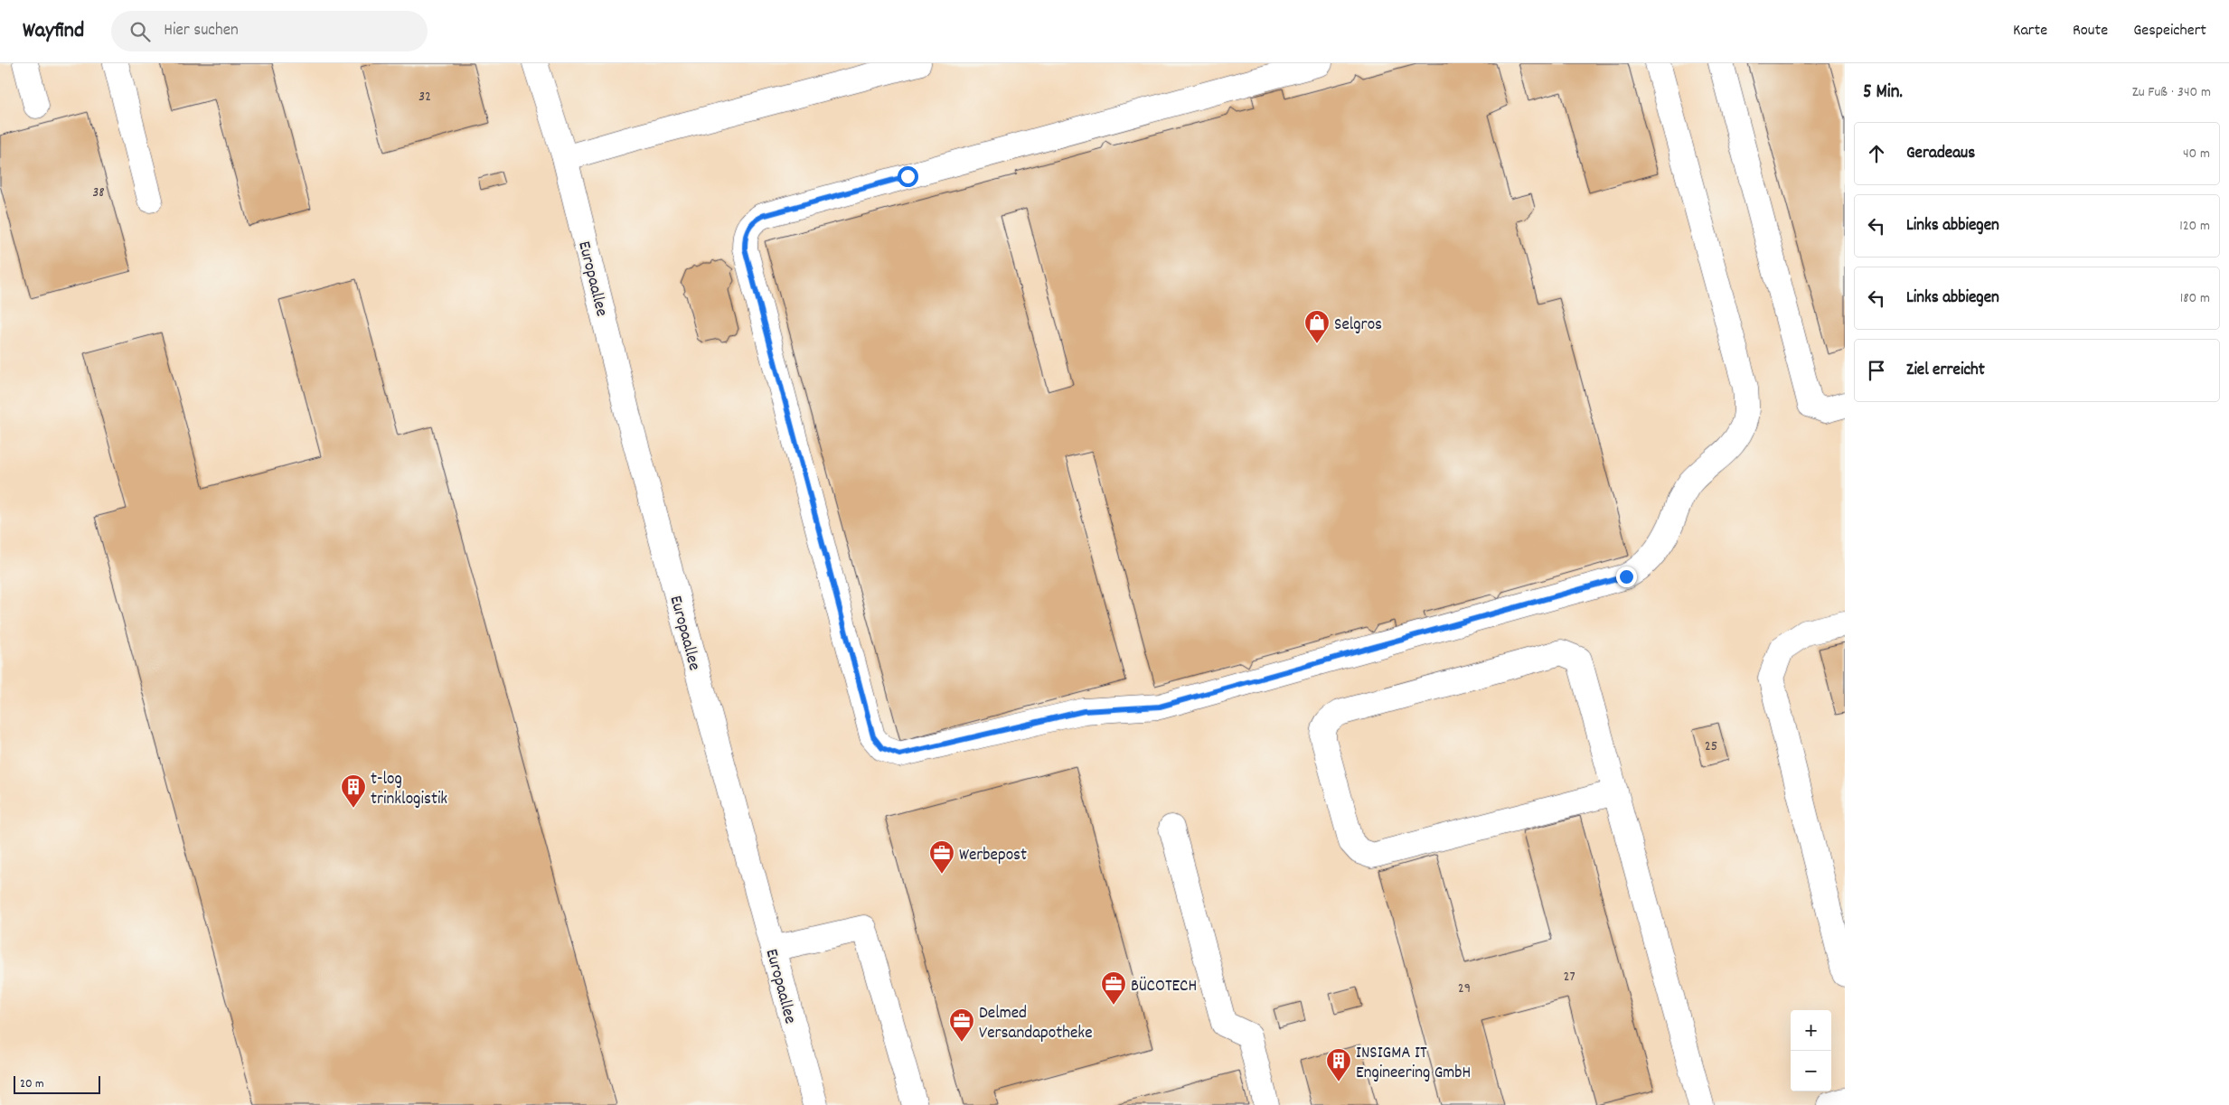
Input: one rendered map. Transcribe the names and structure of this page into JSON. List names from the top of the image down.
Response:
{
  "streets": {
    "street": ["Europaallee"]
  },
  "places": {
    "shop": ["Selgros"],
    "building": ["t-log trinklogistik", "INSIGMA IT Engineering GmbH"],
    "office": ["Werbepost", "BÜCOTECH", "Delmed Versandapotheke"]
  },
  "house_numbers": [
    "32",
    "38",
    "25",
    "27",
    "29"
  ],
  "scale_bar": "20 m",
  "page": {
    "header": "Wayfind",
    "search": "Hier suchen",
    "nav": ["Karte", "Route", "Gespeichert"],
    "heading": ["5 Min.", "Zu Fuß · 340 m"],
    "list": [
      ["Geradeaus", "40 m"],
      ["Links abbiegen", "120 m"],
      ["Links abbiegen", "180 m"],
      "Ziel erreicht"
    ],
    "map_buttons": ["+", "−"],
    "scale": "20 m"
  }
}
